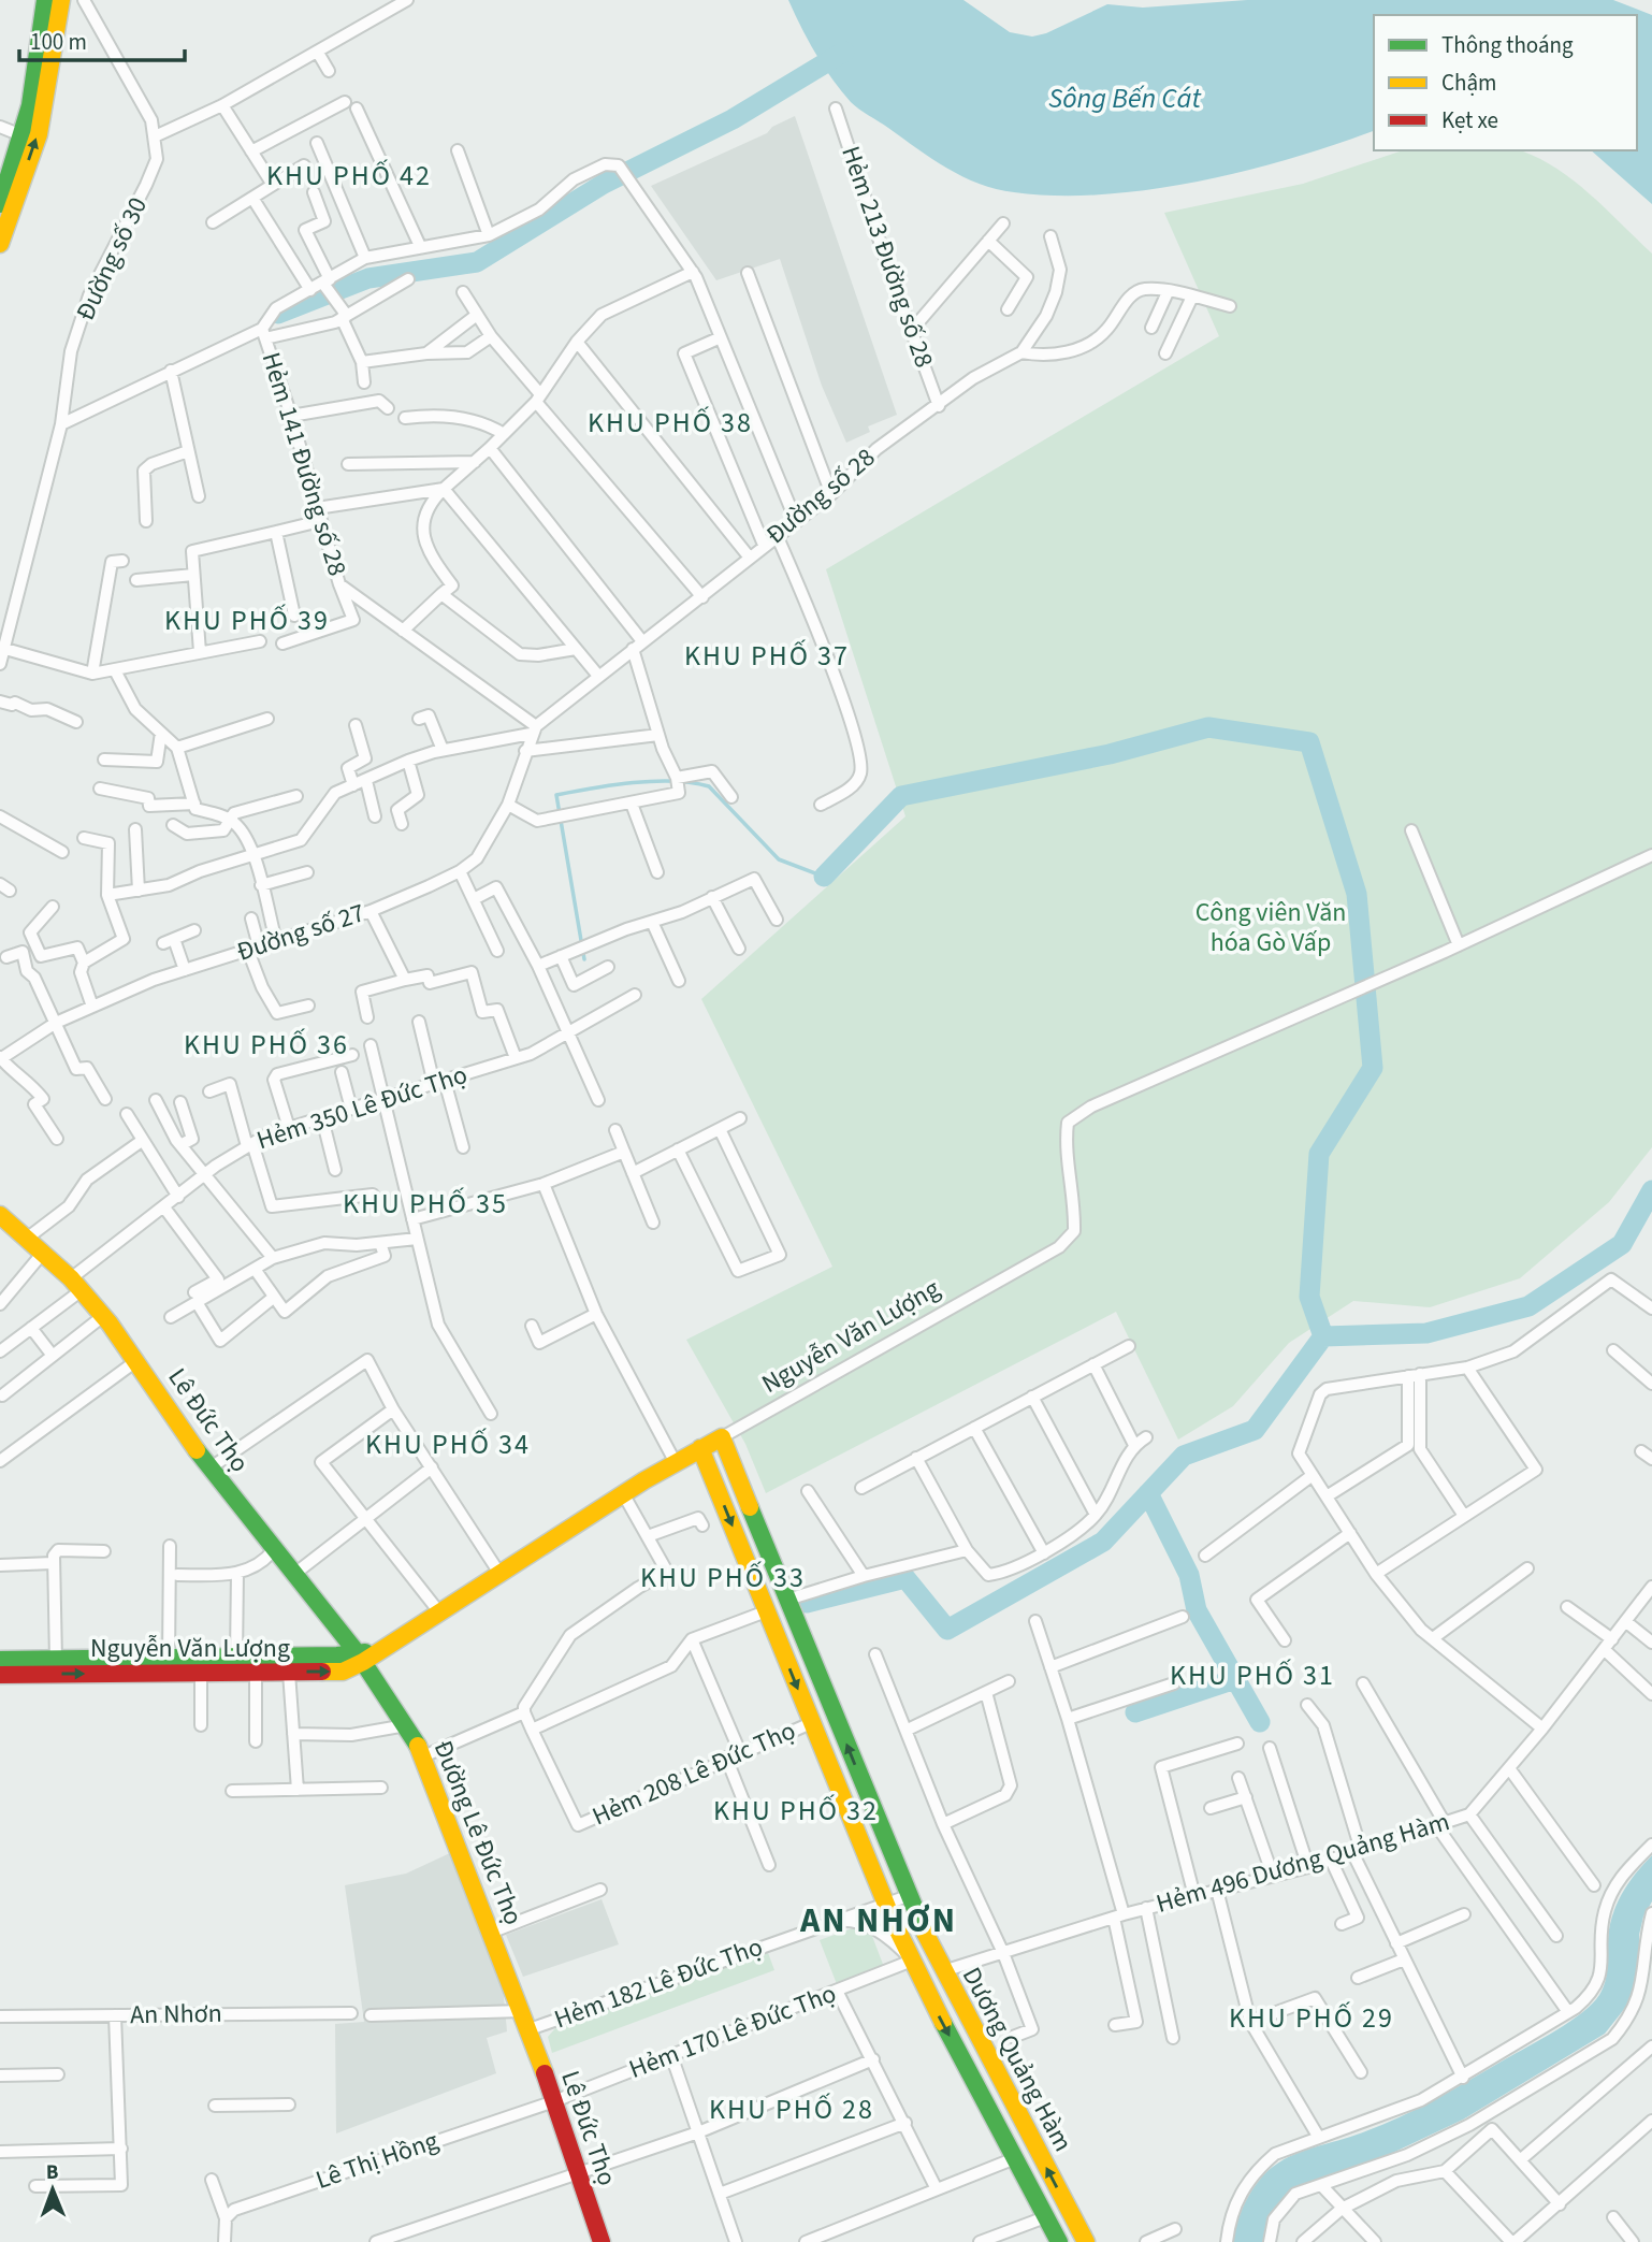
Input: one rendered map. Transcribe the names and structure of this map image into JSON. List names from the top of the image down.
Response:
{
  "streets": {
    "street": [
      "Hẻm 213 Đường số 28",
      "Đường số 30",
      "Hẻm 141 Đường số 28",
      "Đường số 28",
      "Đường số 27",
      "Hẻm 350 Lê Đức Thọ",
      "Nguyễn Văn Lượng",
      "Lê Đức Thọ",
      "Hẻm 208 Lê Đức Thọ",
      "Đường Lê Đức Thọ",
      "Hẻm 496 Dương Quảng Hàm",
      "Hẻm 182 Lê Đức Thọ",
      "An Nhơn",
      "Hẻm 170 Lê Đức Thọ",
      "Dương Quảng Hàm",
      "Lê Thị Hồng"
    ]
  },
  "crossings": [
    ["Hẻm 213 Đường số 28", "Đường số 28"],
    ["Hẻm 141 Đường số 28", "Đường số 28"],
    ["Hẻm 141 Đường số 28", "Đường số 27"],
    ["Đường số 28", "Đường số 27"],
    ["Hẻm 350 Lê Đức Thọ", "Lê Đức Thọ"],
    ["Nguyễn Văn Lượng", "Lê Đức Thọ"],
    ["Nguyễn Văn Lượng", "Đường Lê Đức Thọ"],
    ["Nguyễn Văn Lượng", "Dương Quảng Hàm"],
    ["Lê Đức Thọ", "Đường Lê Đức Thọ"],
    ["Lê Đức Thọ", "Hẻm 182 Lê Đức Thọ"],
    ["Lê Đức Thọ", "Hẻm 170 Lê Đức Thọ"],
    ["Lê Đức Thọ", "Lê Thị Hồng"],
    ["Hẻm 208 Lê Đức Thọ", "Dương Quảng Hàm"],
    ["Đường Lê Đức Thọ", "Hẻm 182 Lê Đức Thọ"],
    ["Hẻm 496 Dương Quảng Hàm", "Dương Quảng Hàm"],
    ["Hẻm 182 Lê Đức Thọ", "Hẻm 170 Lê Đức Thọ"],
    ["Hẻm 182 Lê Đức Thọ", "Dương Quảng Hàm"],
    ["Hẻm 170 Lê Đức Thọ", "Dương Quảng Hàm"],
    ["Hẻm 170 Lê Đức Thọ", "Lê Thị Hồng"]
  ],
  "districts": [
    "KHU PHỐ 42",
    "KHU PHỐ 38",
    "KHU PHỐ 39",
    "KHU PHỐ 37",
    "KHU PHỐ 36",
    "KHU PHỐ 35",
    "KHU PHỐ 34",
    "KHU PHỐ 33",
    "KHU PHỐ 31",
    "KHU PHỐ 32",
    "AN NHƠN",
    "KHU PHỐ 29",
    "KHU PHỐ 28"
  ],
  "water": ["Sông Bến Cát"],
  "parks": ["Công viên Văn hóa Gò Vấp"],
  "legend": ["Thông thoáng", "Chậm", "Kẹt xe"],
  "scale_bar": "100 m",
  "north": "top"
}
